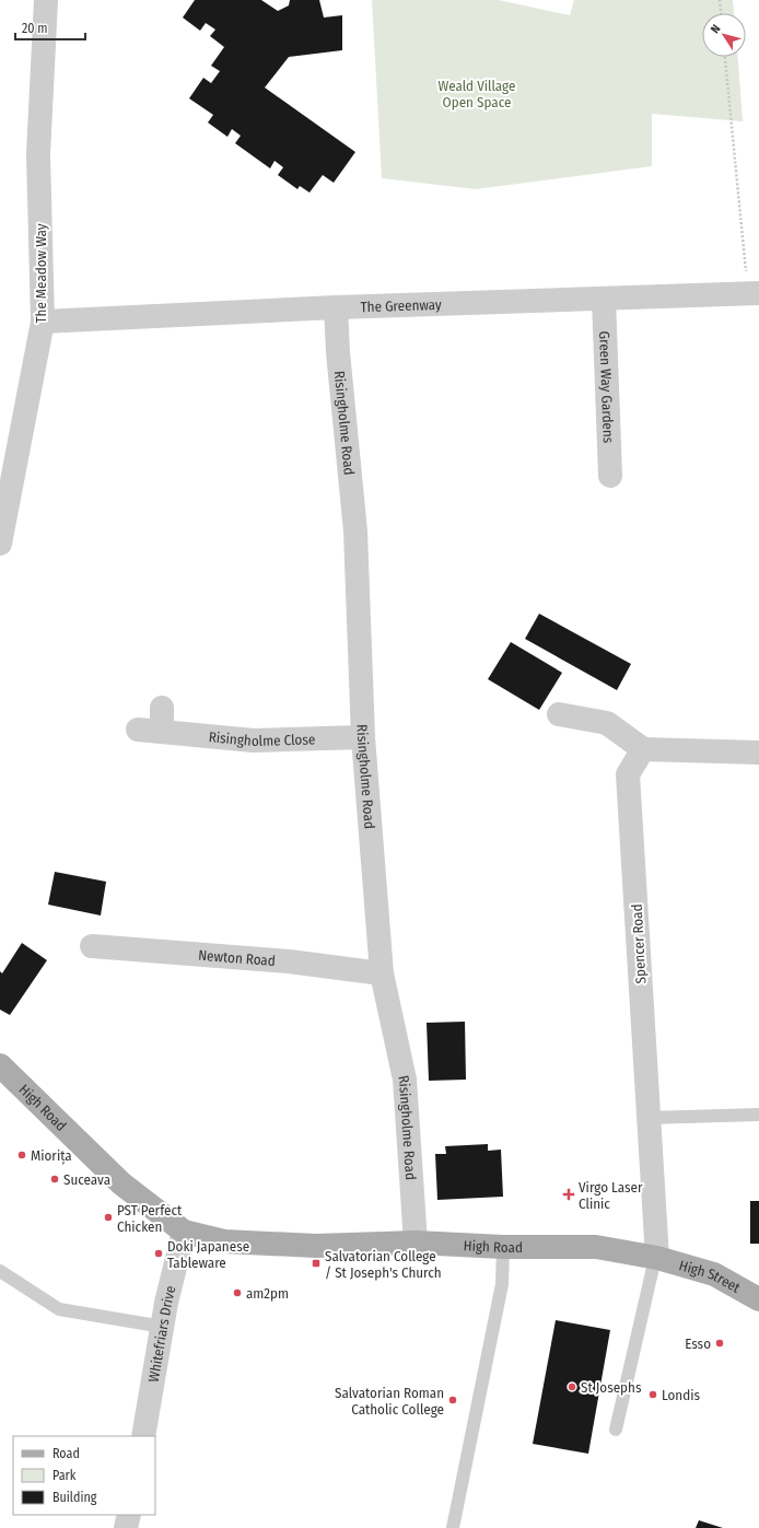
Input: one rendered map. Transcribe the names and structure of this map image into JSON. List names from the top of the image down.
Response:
{
  "streets": {
    "main road": ["High Road", "High Street"],
    "street": [
      "The Meadow Way",
      "The Greenway",
      "Green Way Gardens",
      "Risingholme Road",
      "Risingholme Close",
      "Spencer Road",
      "Newton Road",
      "Whitefriars Drive"
    ]
  },
  "crossings": [
    ["The Meadow Way", "The Greenway"],
    ["The Greenway", "Green Way Gardens"],
    ["The Greenway", "Risingholme Road"],
    ["Risingholme Road", "Risingholme Close"],
    ["Risingholme Road", "Newton Road"],
    ["Risingholme Road", "High Road"],
    ["Spencer Road", "High Road"],
    ["Spencer Road", "High Street"],
    ["High Road", "High Street"],
    ["High Road", "Whitefriars Drive"]
  ],
  "parks": ["Weald Village Open Space"],
  "places": {
    "other": [
      "Miorița",
      "Suceava",
      "PST Perfect Chicken",
      "Doki Japanese Tableware",
      "am2pm",
      "Esso",
      "St Josephs",
      "Londis",
      "Salvatorian Roman Catholic College"
    ],
    "health": ["Virgo Laser Clinic"],
    "transit": ["Salvatorian College / St Joseph's Church"]
  },
  "legend": ["Road", "Park", "Building"],
  "scale_bar": "20 m",
  "north": "top left"
}
